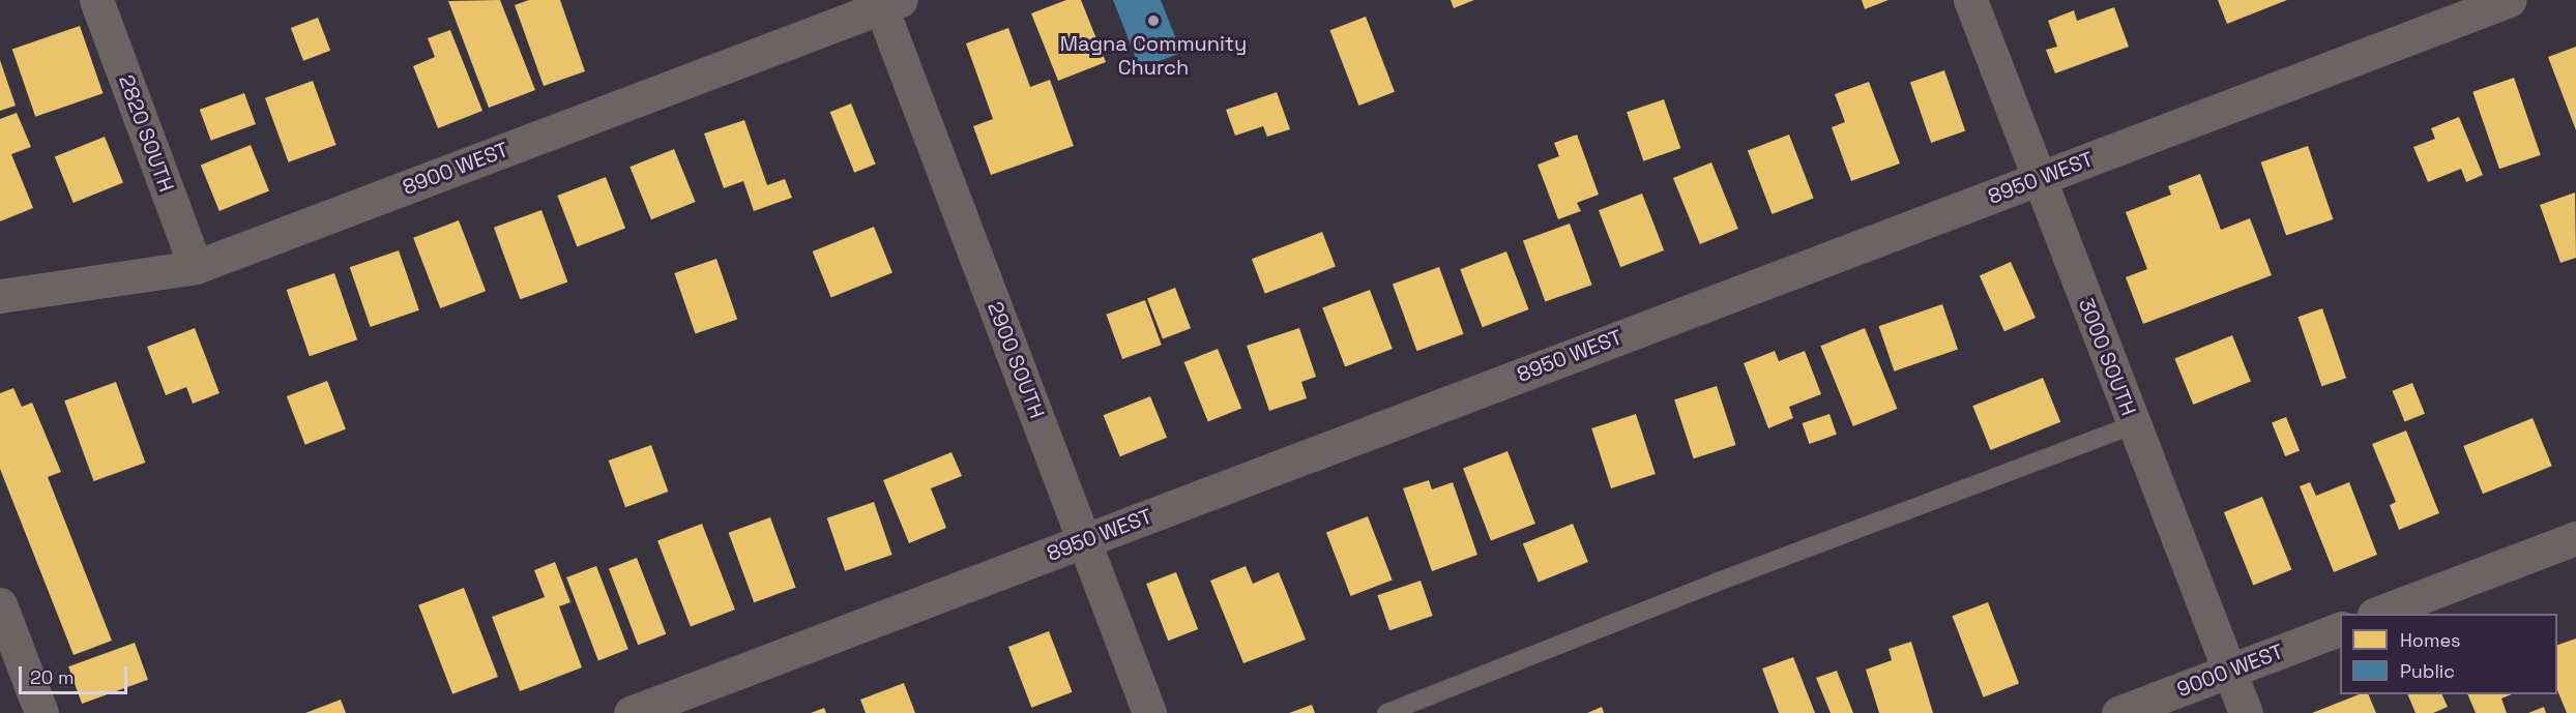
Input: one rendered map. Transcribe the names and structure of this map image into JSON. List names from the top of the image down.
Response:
{
  "streets": {
    "street": [
      "2820 SOUTH",
      "8900 WEST",
      "8950 WEST",
      "3000 SOUTH",
      "2900 SOUTH",
      "9000 WEST"
    ]
  },
  "crossings": [
    ["2820 SOUTH", "8900 WEST"],
    ["8900 WEST", "2900 SOUTH"],
    ["8950 WEST", "3000 SOUTH"],
    ["8950 WEST", "2900 SOUTH"],
    ["3000 SOUTH", "9000 WEST"]
  ],
  "places": ["Magna Community Church"],
  "legend": ["Homes", "Public"],
  "scale_bar": "20 m"
}
